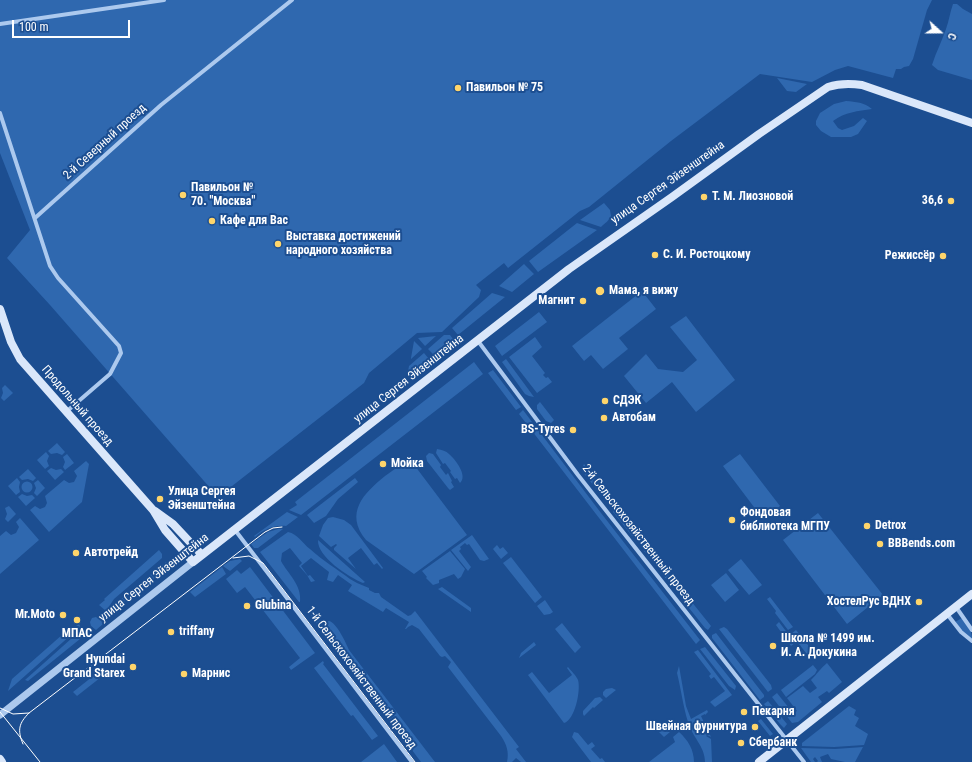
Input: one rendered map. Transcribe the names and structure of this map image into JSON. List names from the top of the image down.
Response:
{
  "streets": {
    "main road": ["улица Сергея Эйзенштейна", "Продольный проезд"],
    "street": ["2-й Северный проезд", "2-й Сельскохозяйственный проезд", "1-й Сельскохозяйственный проезд"]
  },
  "crossings": [
    ["улица Сергея Эйзенштейна", "Продольный проезд"],
    ["улица Сергея Эйзенштейна", "2-й Сельскохозяйственный проезд"],
    ["улица Сергея Эйзенштейна", "1-й Сельскохозяйственный проезд"]
  ],
  "places": [
    "Павильон № 75",
    "Павильон № 70. \"Москва\"",
    "Т. М. Лиозновой",
    "36,6",
    "Кафе для Вас",
    "Выставка достижений народного хозяйства",
    "С. И. Ростоцкому",
    "Режиссёр",
    "Мама, я вижу",
    "Магнит",
    "СДЭК",
    "Автобам",
    "BS-Tyres",
    "Мойка",
    "Улица Сергея Эйзенштейна",
    "Фондовая библиотека МГПУ",
    "Detrox",
    "BBBends.com",
    "Автотрейд",
    "ХостелРус ВДНХ",
    "Glubina",
    "Mr.Moto",
    "МПАС",
    "triffany",
    "Школа № 1499 им. И. А. Докукина",
    "Hyundai Grand Starex",
    "Марнис",
    "Пекарня",
    "Швейная фурнитура",
    "Сбербанк"
  ],
  "scale_bar": "100 m",
  "north": "right"
}
